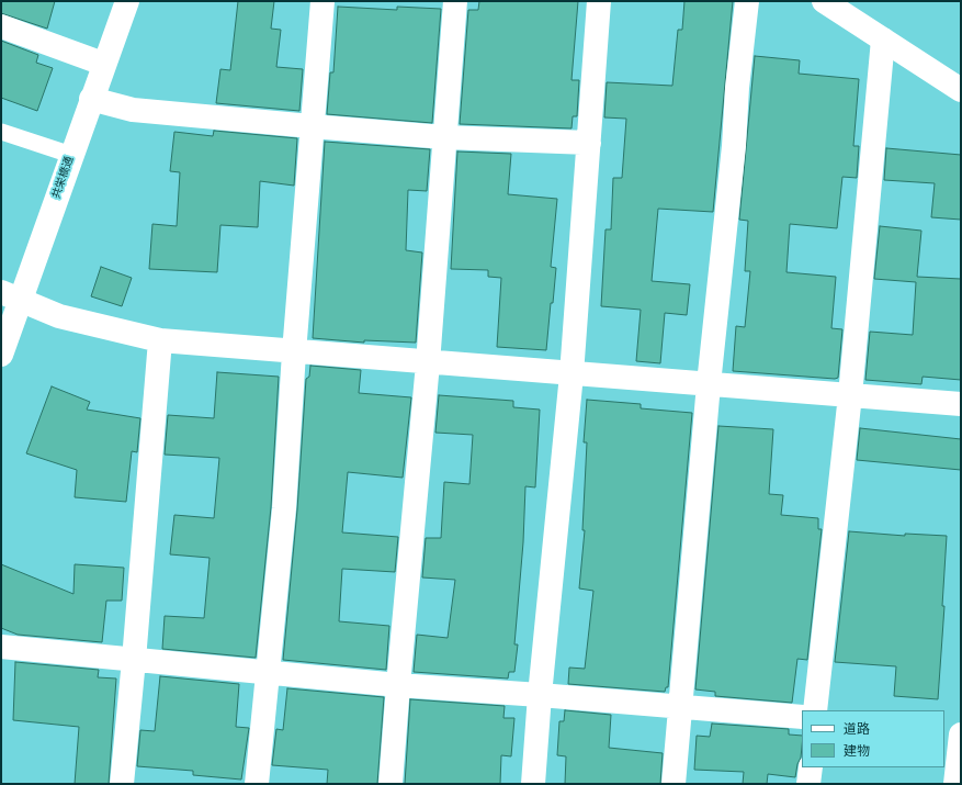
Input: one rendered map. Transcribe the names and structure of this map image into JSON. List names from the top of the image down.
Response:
{
  "streets": {
    "street": ["共栄橋通"]
  },
  "legend": ["道路", "建物"]
}
